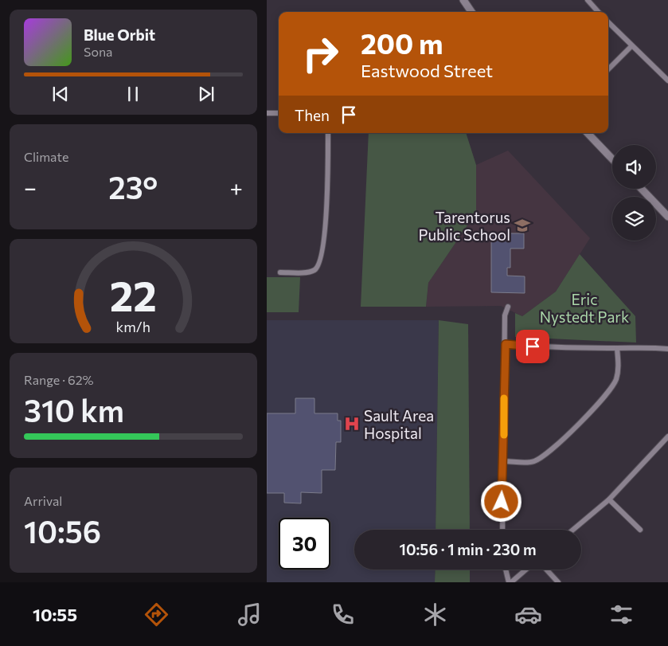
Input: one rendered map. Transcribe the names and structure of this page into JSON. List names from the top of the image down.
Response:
{
  "parks": ["Eric Nystedt Park"],
  "places": {
    "school or university": ["Tarentorus Public School"],
    "hospital": ["Sault Area Hospital"]
  },
  "page": {
    "turn": ["200 m", "Eastwood Street"],
    "song": ["Blue Orbit", "Sona"],
    "then": "Then",
    "tile": [
      "Climate",
      ["Range · 62%", "310 km"],
      ["Arrival", "10:56"]
    ],
    "heat": ["−", "23°", "+"],
    "limit": "30",
    "trip": "10:56 · 1 min · 230 m",
    "tabs": "10:55",
    "gauge": ["22", "km/h"]
  }
}
